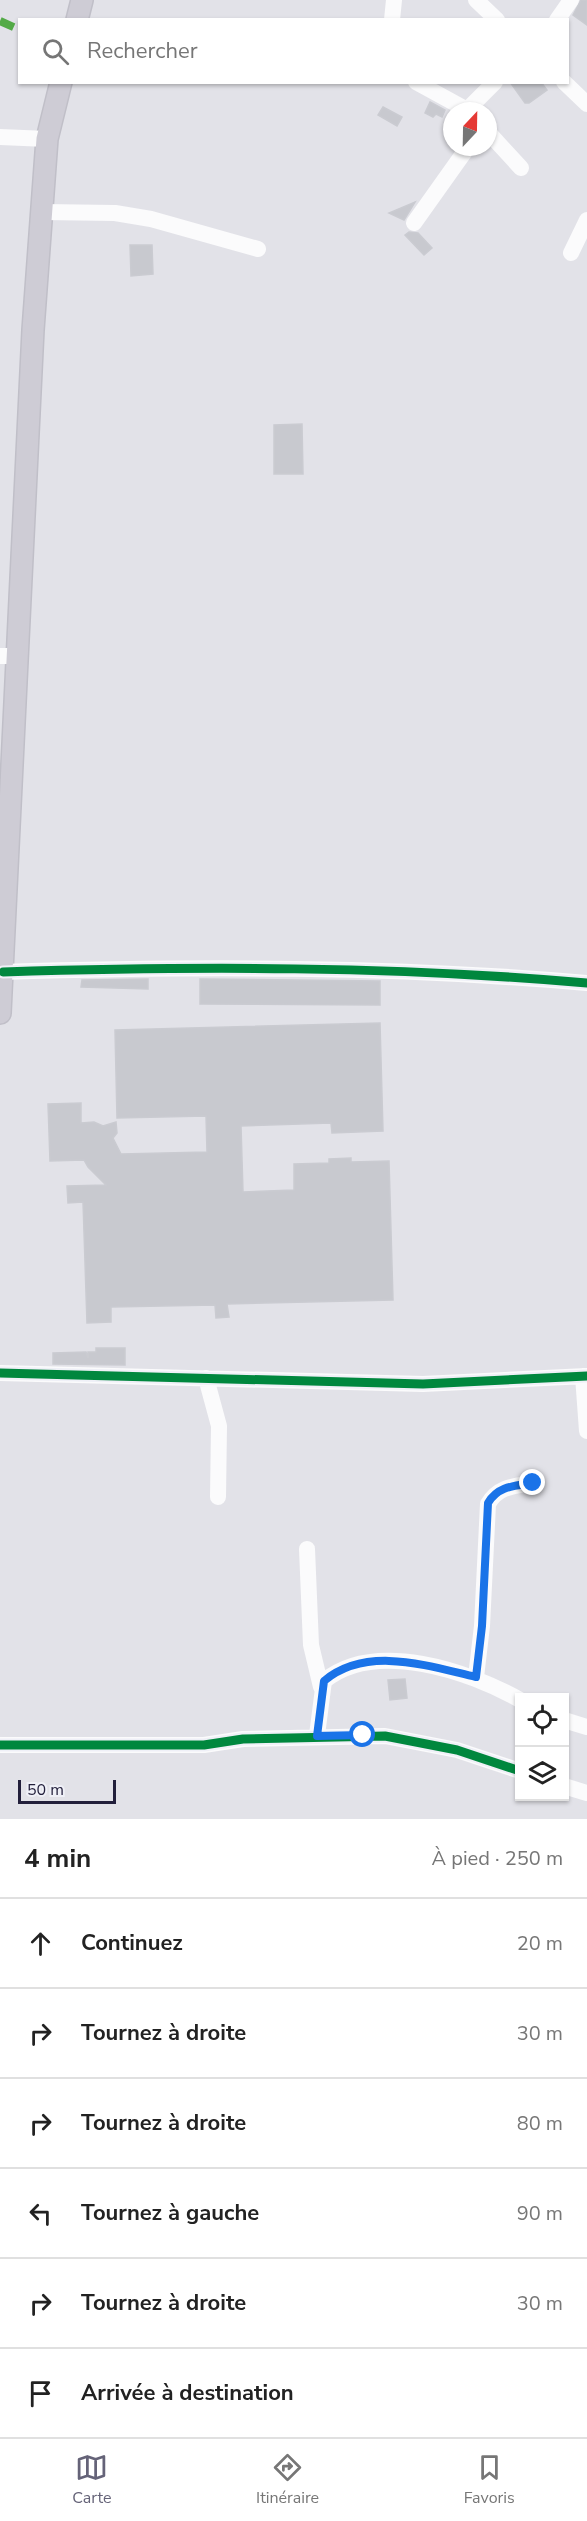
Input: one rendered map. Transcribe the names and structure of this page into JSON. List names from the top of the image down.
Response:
{
  "scale_bar": "50 m",
  "north": "top",
  "page": {
    "search": "Rechercher",
    "scale": "50 m",
    "heading": ["4 min", "À pied · 250 m"],
    "list": [
      ["Continuez", "20 m"],
      ["Tournez à droite", "30 m"],
      ["Tournez à droite", "80 m"],
      ["Tournez à gauche", "90 m"],
      ["Tournez à droite", "30 m"],
      "Arrivée à destination"
    ],
    "nav": ["Carte", "Itinéraire", "Favoris"]
  }
}
